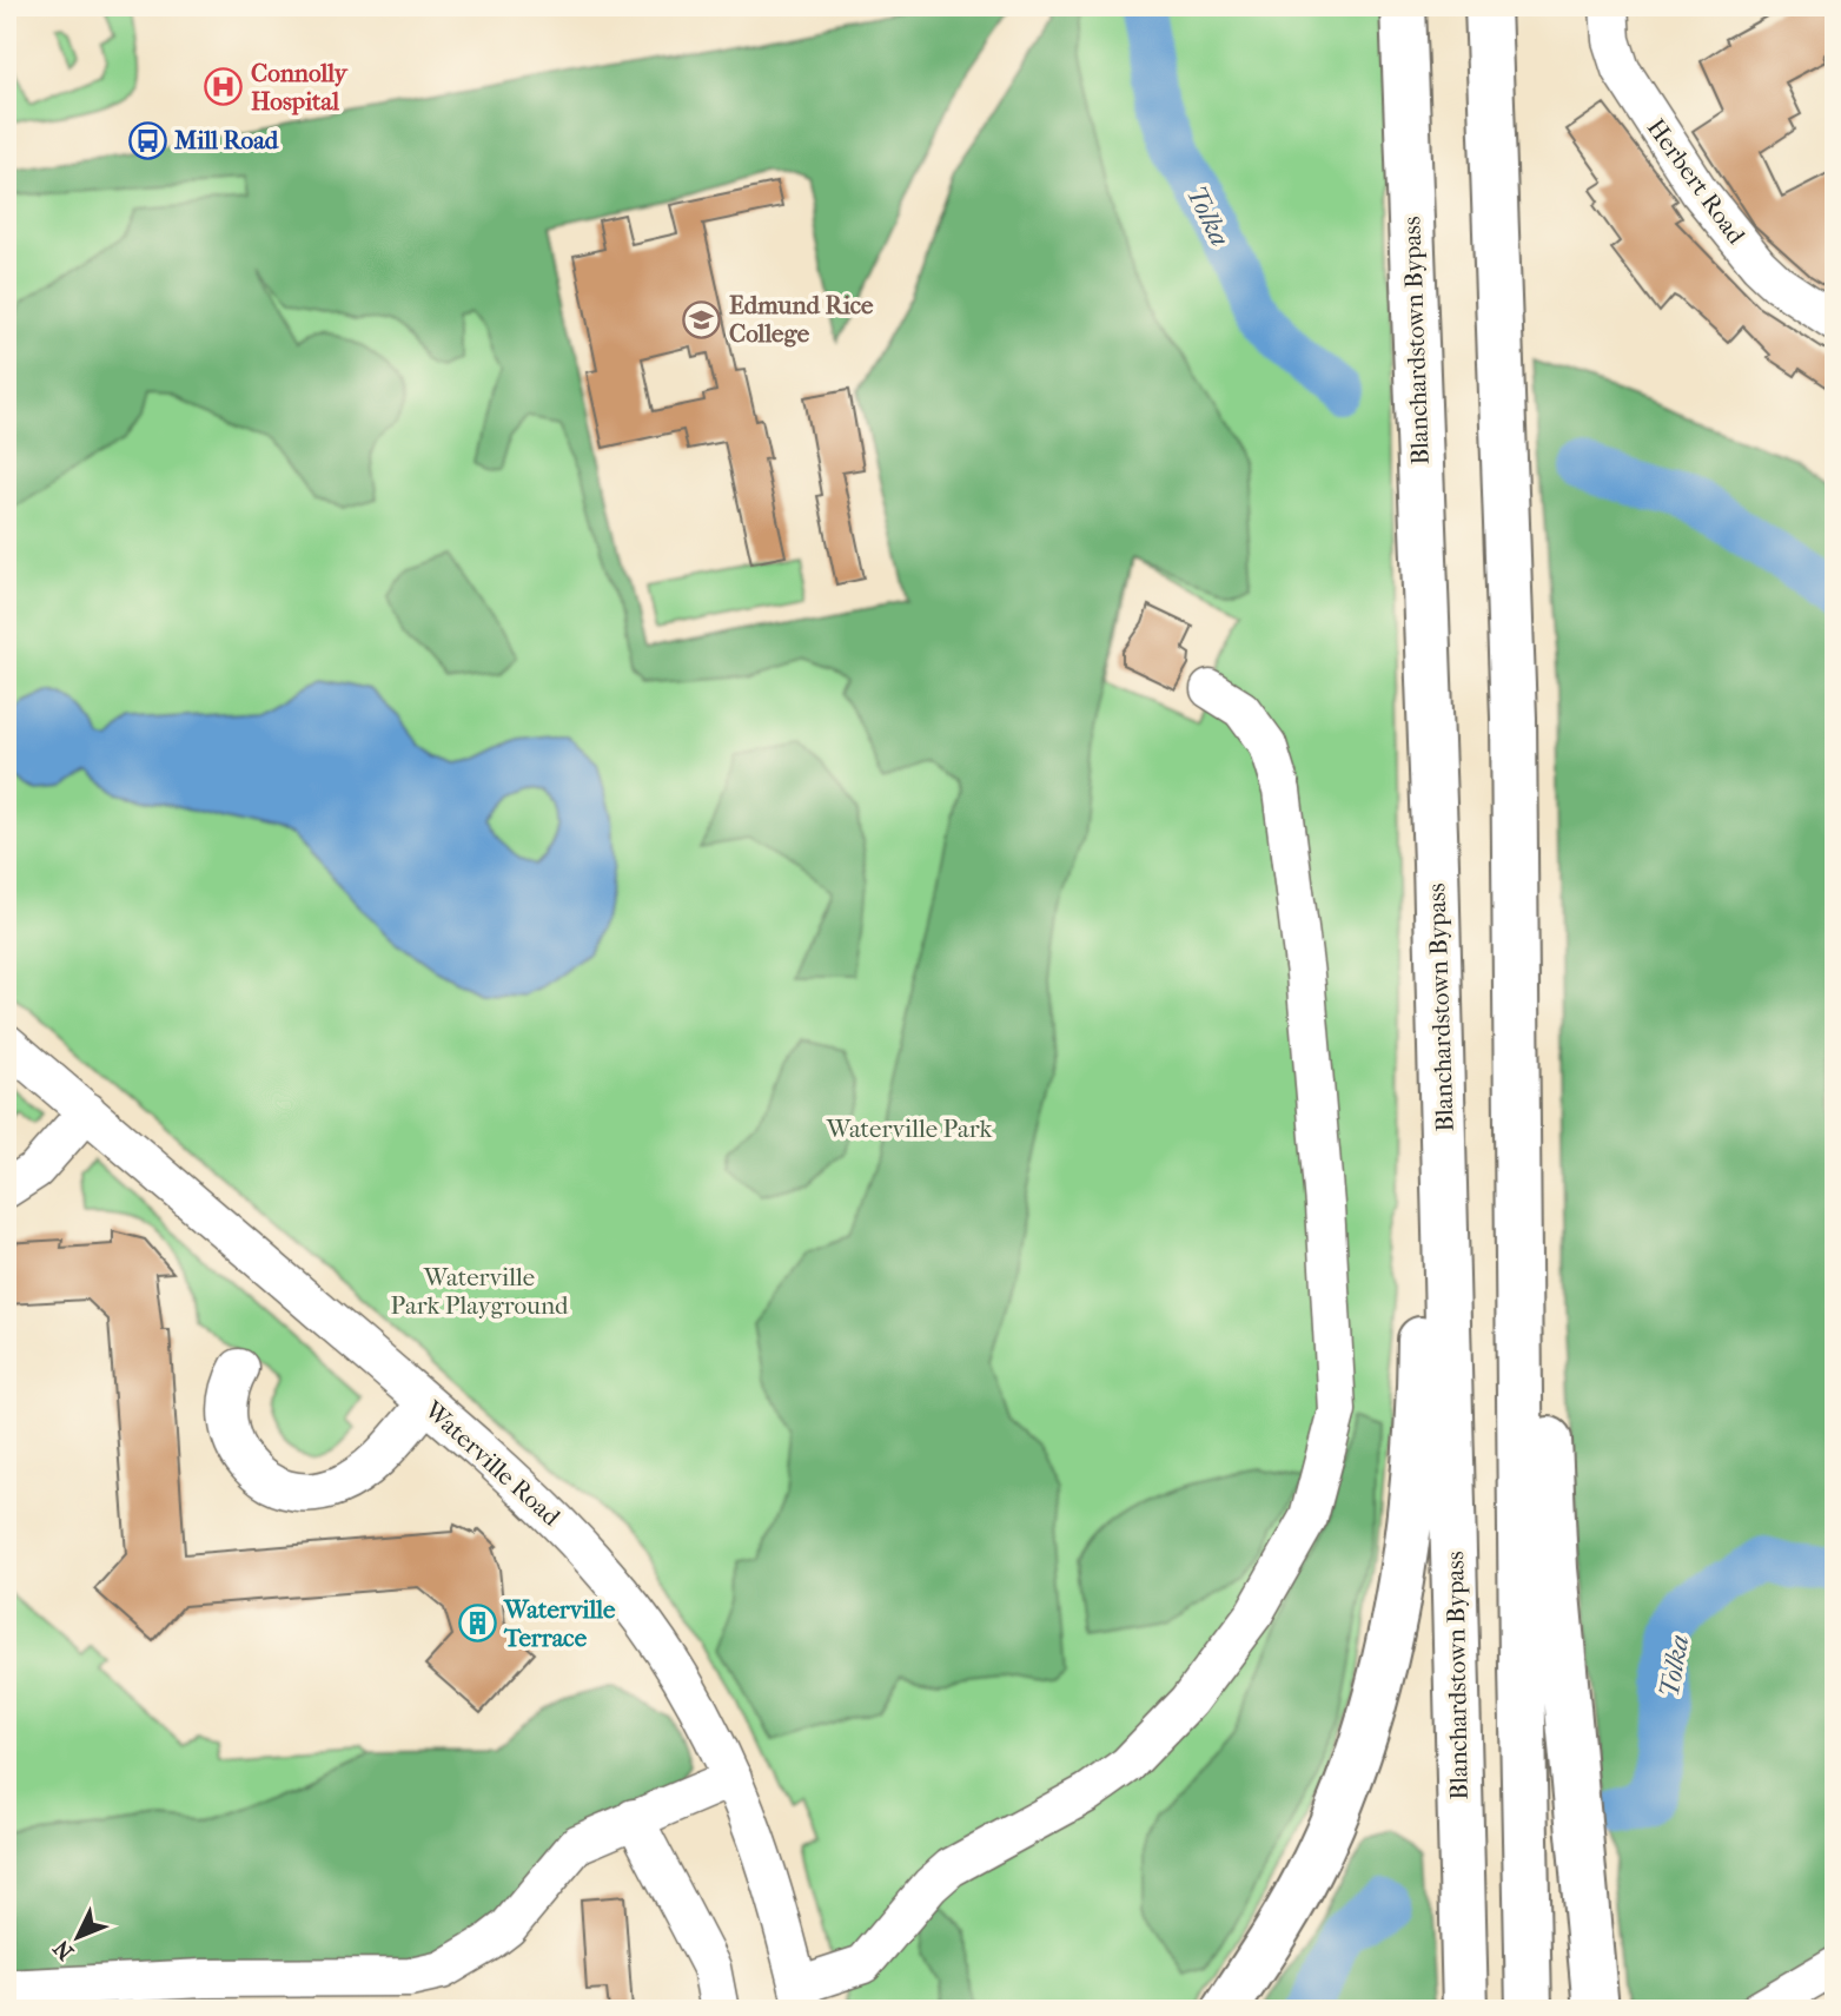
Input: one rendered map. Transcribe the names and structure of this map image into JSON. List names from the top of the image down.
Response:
{
  "streets": {
    "highway": ["Blanchardstown Bypass"],
    "street": ["Herbert Road", "Waterville Road"]
  },
  "water": ["Tolka"],
  "parks": ["Waterville Park", "Waterville Park Playground"],
  "places": {
    "hospital": ["Connolly Hospital"],
    "bus stop": ["Mill Road"],
    "school or university": ["Edmund Rice College"],
    "building": ["Waterville Terrace"]
  },
  "north": "bottom left"
}
